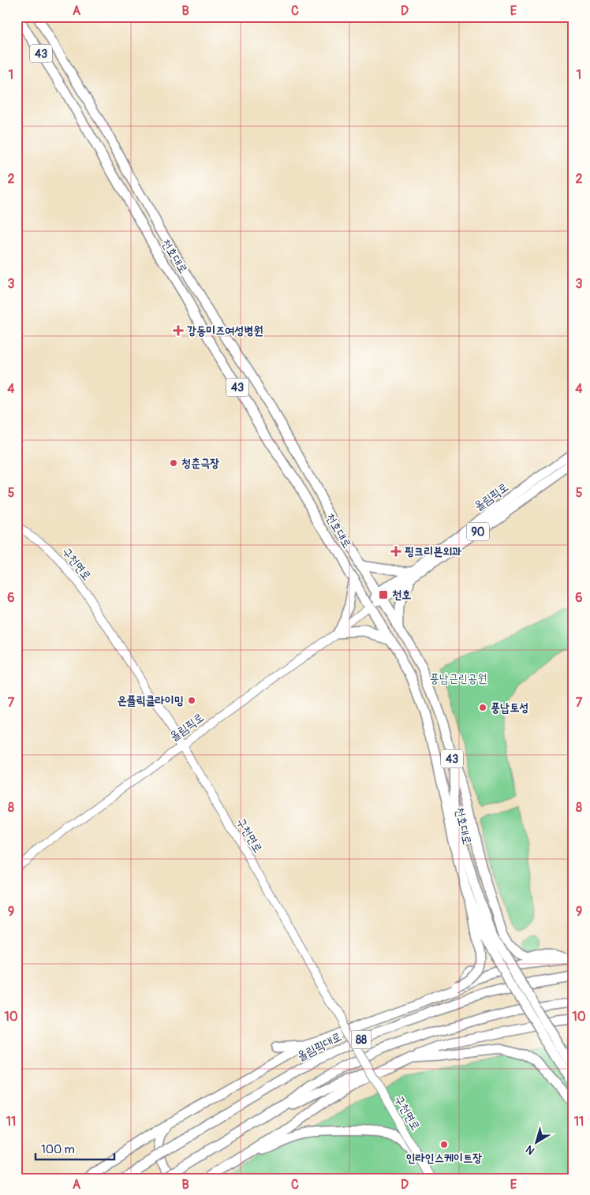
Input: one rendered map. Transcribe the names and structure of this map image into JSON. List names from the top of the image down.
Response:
{
  "streets": {
    "main road": [
      "43",
      "천호대로",
      "올림픽로",
      "90",
      "구천면로",
      "88",
      "올림픽대로"
    ]
  },
  "crossings": [
    ["천호대로", "올림픽로"],
    ["올림픽로", "구천면로"]
  ],
  "parks": ["풍납근린공원"],
  "places": {
    "health": ["강동미즈여성병원", "핑크리본외과"],
    "other": [
      "청춘극장",
      "온플릭클라이밍",
      "풍납토성",
      "인라인스케이트장"
    ],
    "transit": ["천호"]
  },
  "scale_bar": "100 m",
  "north": "bottom left",
  "grid": {
    "columns": [
      "A",
      "B",
      "C",
      "D",
      "E"
    ],
    "rows": [
      "1",
      "2",
      "3",
      "4",
      "5",
      "6",
      "7",
      "8",
      "9",
      "10",
      "11"
    ]
  }
}
